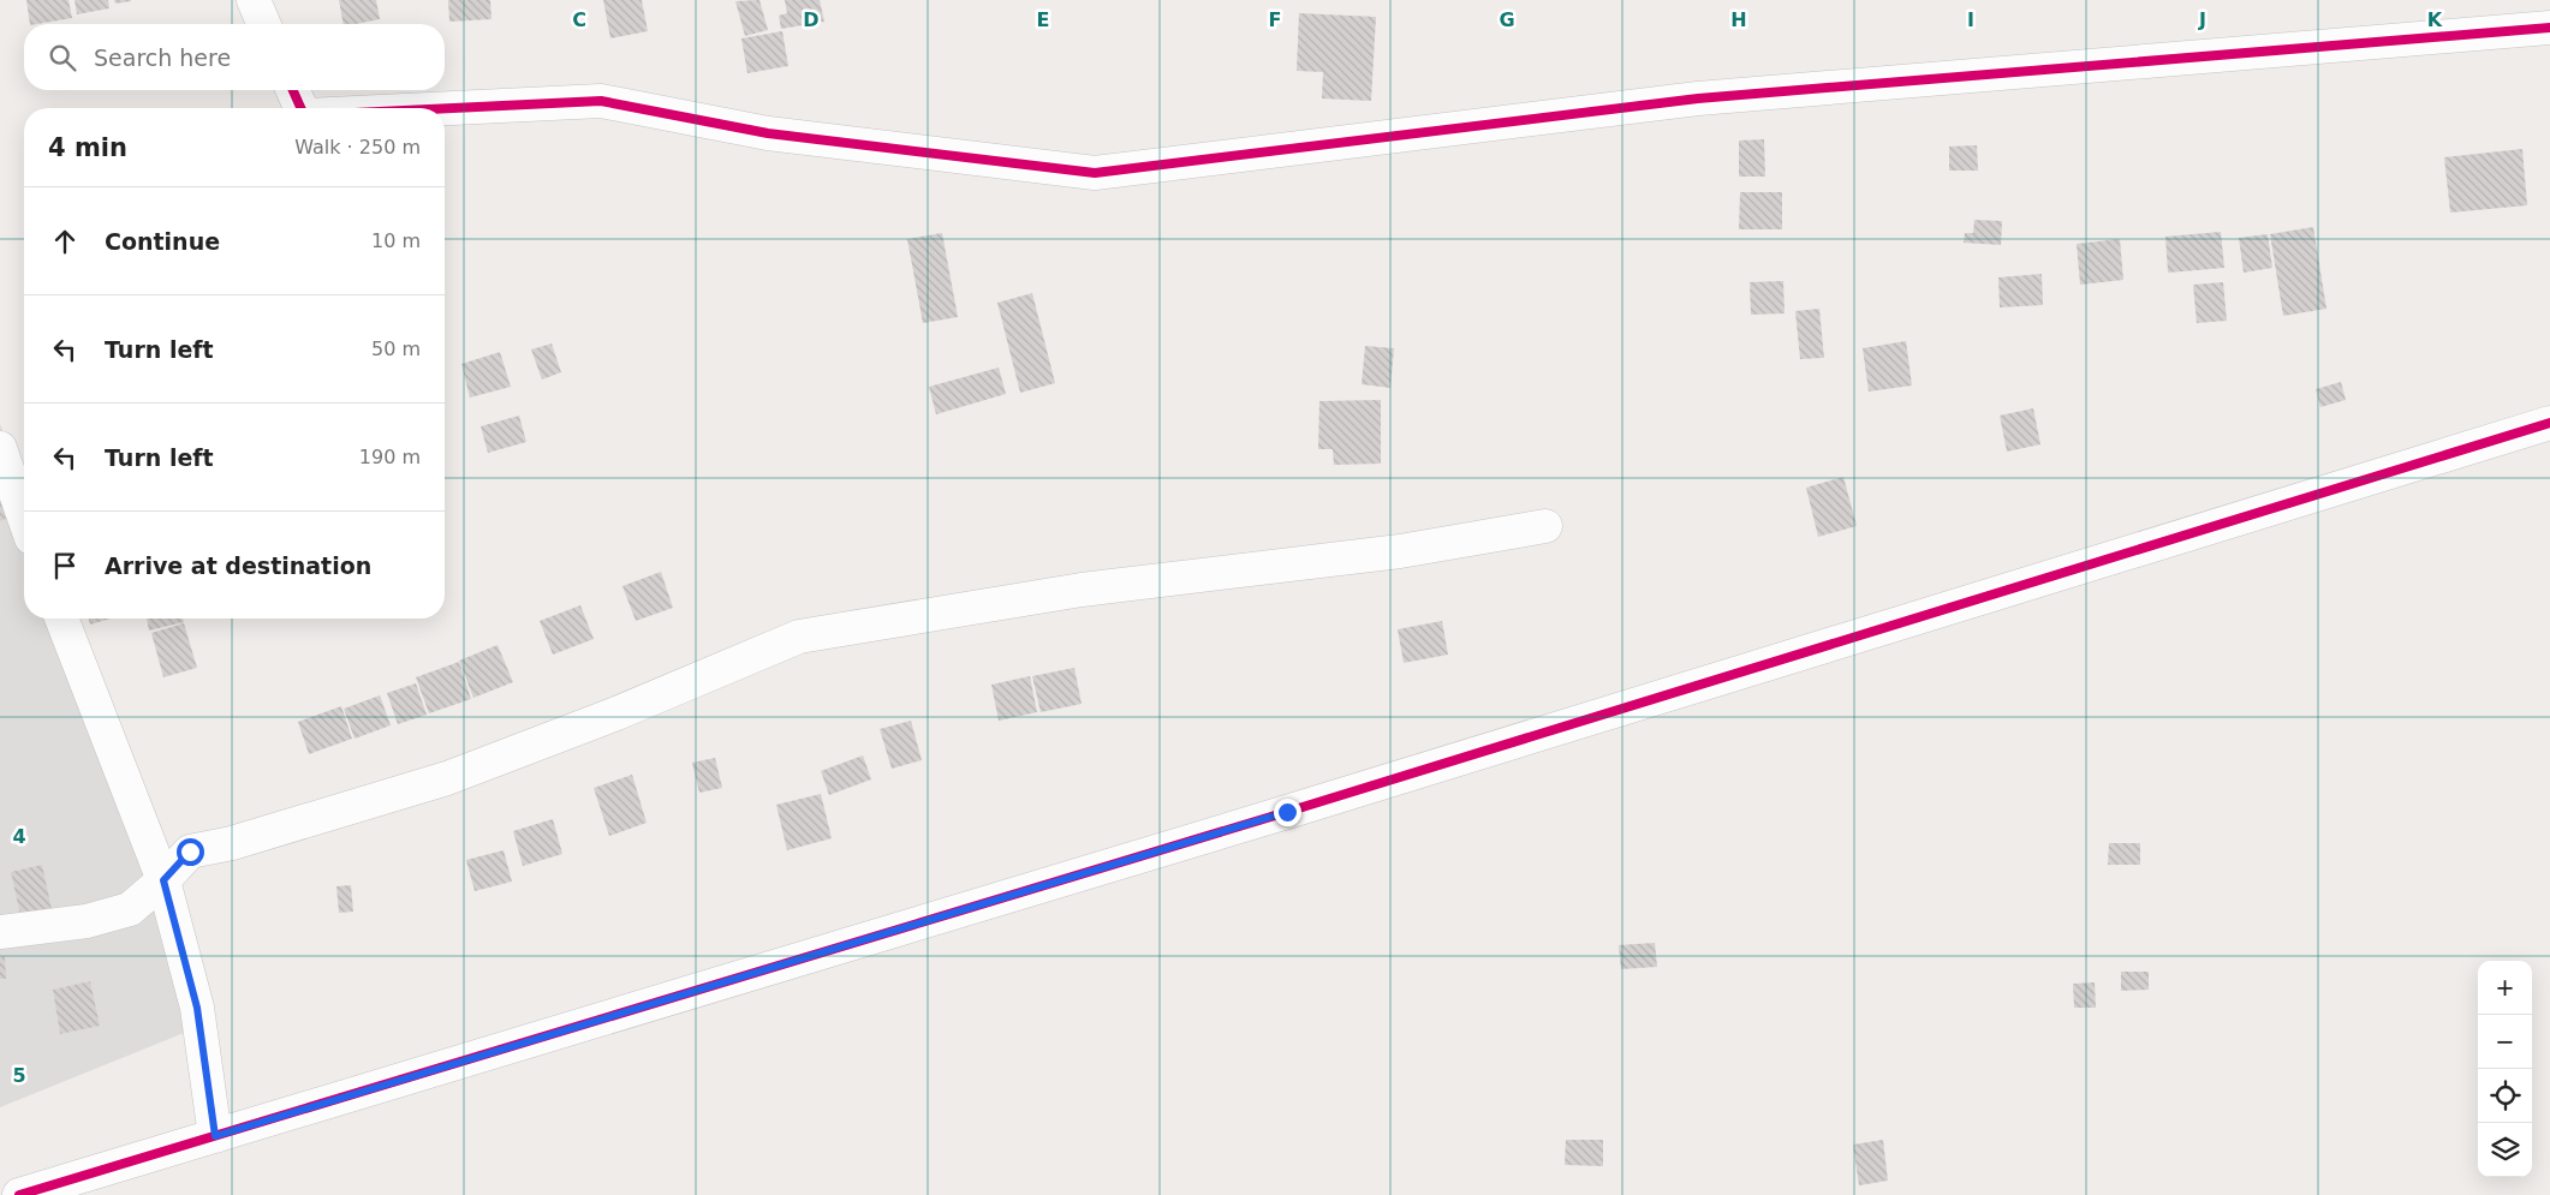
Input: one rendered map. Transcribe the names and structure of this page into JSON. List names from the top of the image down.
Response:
{
  "page": {
    "search": "Search here",
    "heading": ["4 min", "Walk · 250 m"],
    "list": [
      ["Continue", "10 m"],
      ["Turn left", "50 m"],
      ["Turn left", "190 m"],
      "Arrive at destination"
    ],
    "map_buttons": ["+", "−"]
  },
  "grid": {
    "columns": [
      "C",
      "D",
      "E",
      "F",
      "G",
      "H",
      "I",
      "J",
      "K"
    ],
    "rows": ["4", "5"]
  }
}
